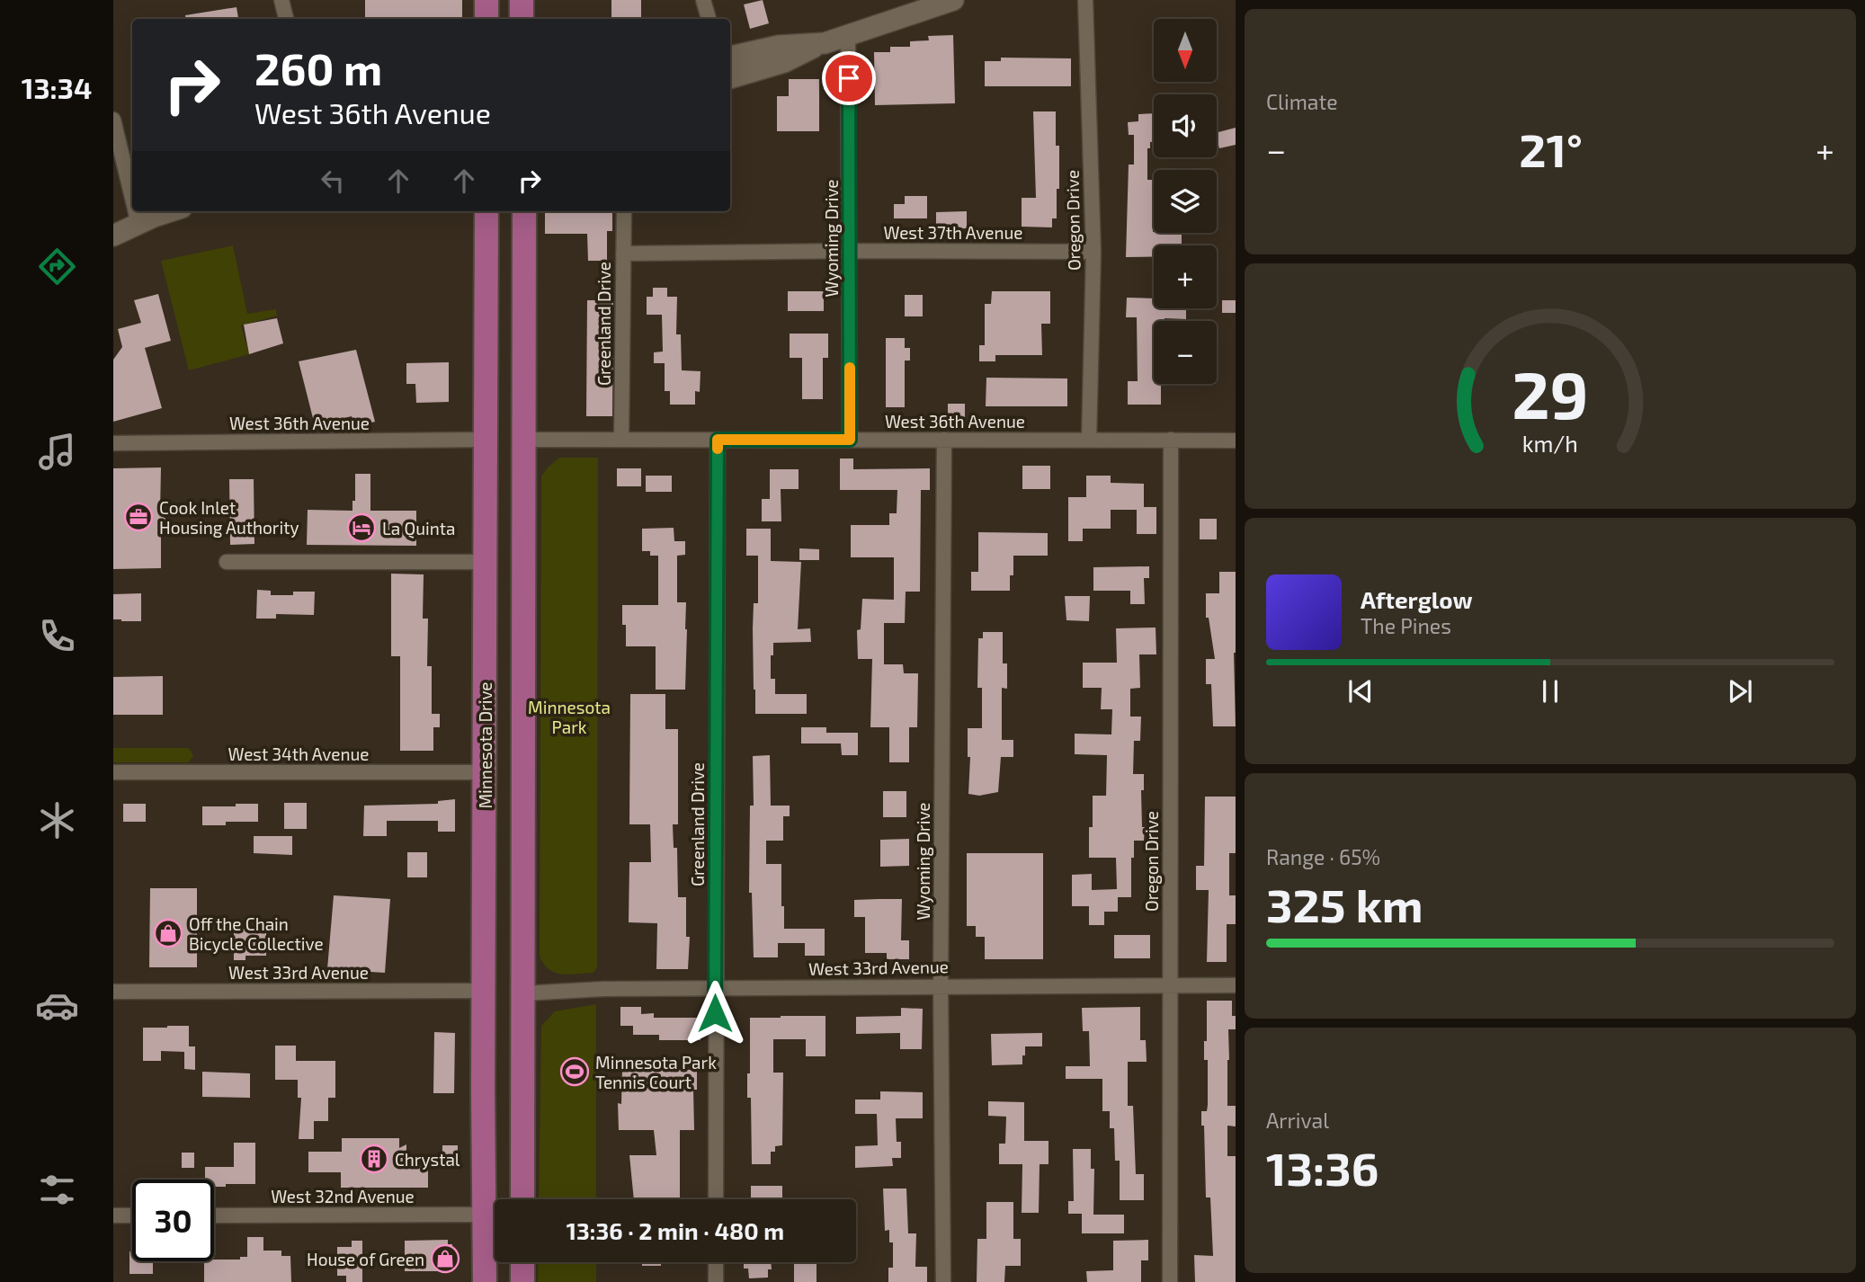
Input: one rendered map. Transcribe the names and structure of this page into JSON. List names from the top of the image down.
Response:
{
  "streets": {
    "main road": ["Minnesota Drive"],
    "street": [
      "Oregon Drive",
      "West 37th Avenue",
      "Wyoming Drive",
      "Greenland Drive",
      "West 36th Avenue",
      "West 34th Avenue",
      "West 33rd Avenue",
      "West 32nd Avenue"
    ]
  },
  "crossings": [
    ["Oregon Drive", "West 37th Avenue"],
    ["Oregon Drive", "West 36th Avenue"],
    ["Oregon Drive", "West 33rd Avenue"],
    ["West 37th Avenue", "Wyoming Drive"],
    ["West 37th Avenue", "Greenland Drive"],
    ["Wyoming Drive", "West 36th Avenue"],
    ["Wyoming Drive", "West 33rd Avenue"],
    ["Greenland Drive", "West 36th Avenue"],
    ["Greenland Drive", "West 33rd Avenue"],
    ["West 36th Avenue", "Minnesota Drive"],
    ["Minnesota Drive", "West 34th Avenue"],
    ["Minnesota Drive", "West 33rd Avenue"],
    ["Minnesota Drive", "West 32nd Avenue"]
  ],
  "parks": ["Minnesota Park"],
  "places": {
    "office": ["Cook Inlet Housing Authority"],
    "hotel": ["La Quinta"],
    "shop": ["Off the Chain Bicycle Collective", "House of Green"],
    "sports": ["Minnesota Park Tennis Court"],
    "building": ["Chrystal"]
  },
  "north": "bottom",
  "page": {
    "tabs": "13:34",
    "tile": [
      "Climate",
      ["Range · 65%", "325 km"],
      ["Arrival", "13:36"]
    ],
    "map_buttons": ["+", "−"],
    "turn": ["260 m", "West 36th Avenue"],
    "heat": ["−", "21°", "+"],
    "song": ["Afterglow", "The Pines"],
    "limit": "30",
    "trip": "13:36 · 2 min · 480 m",
    "gauge": ["29", "km/h"]
  }
}
